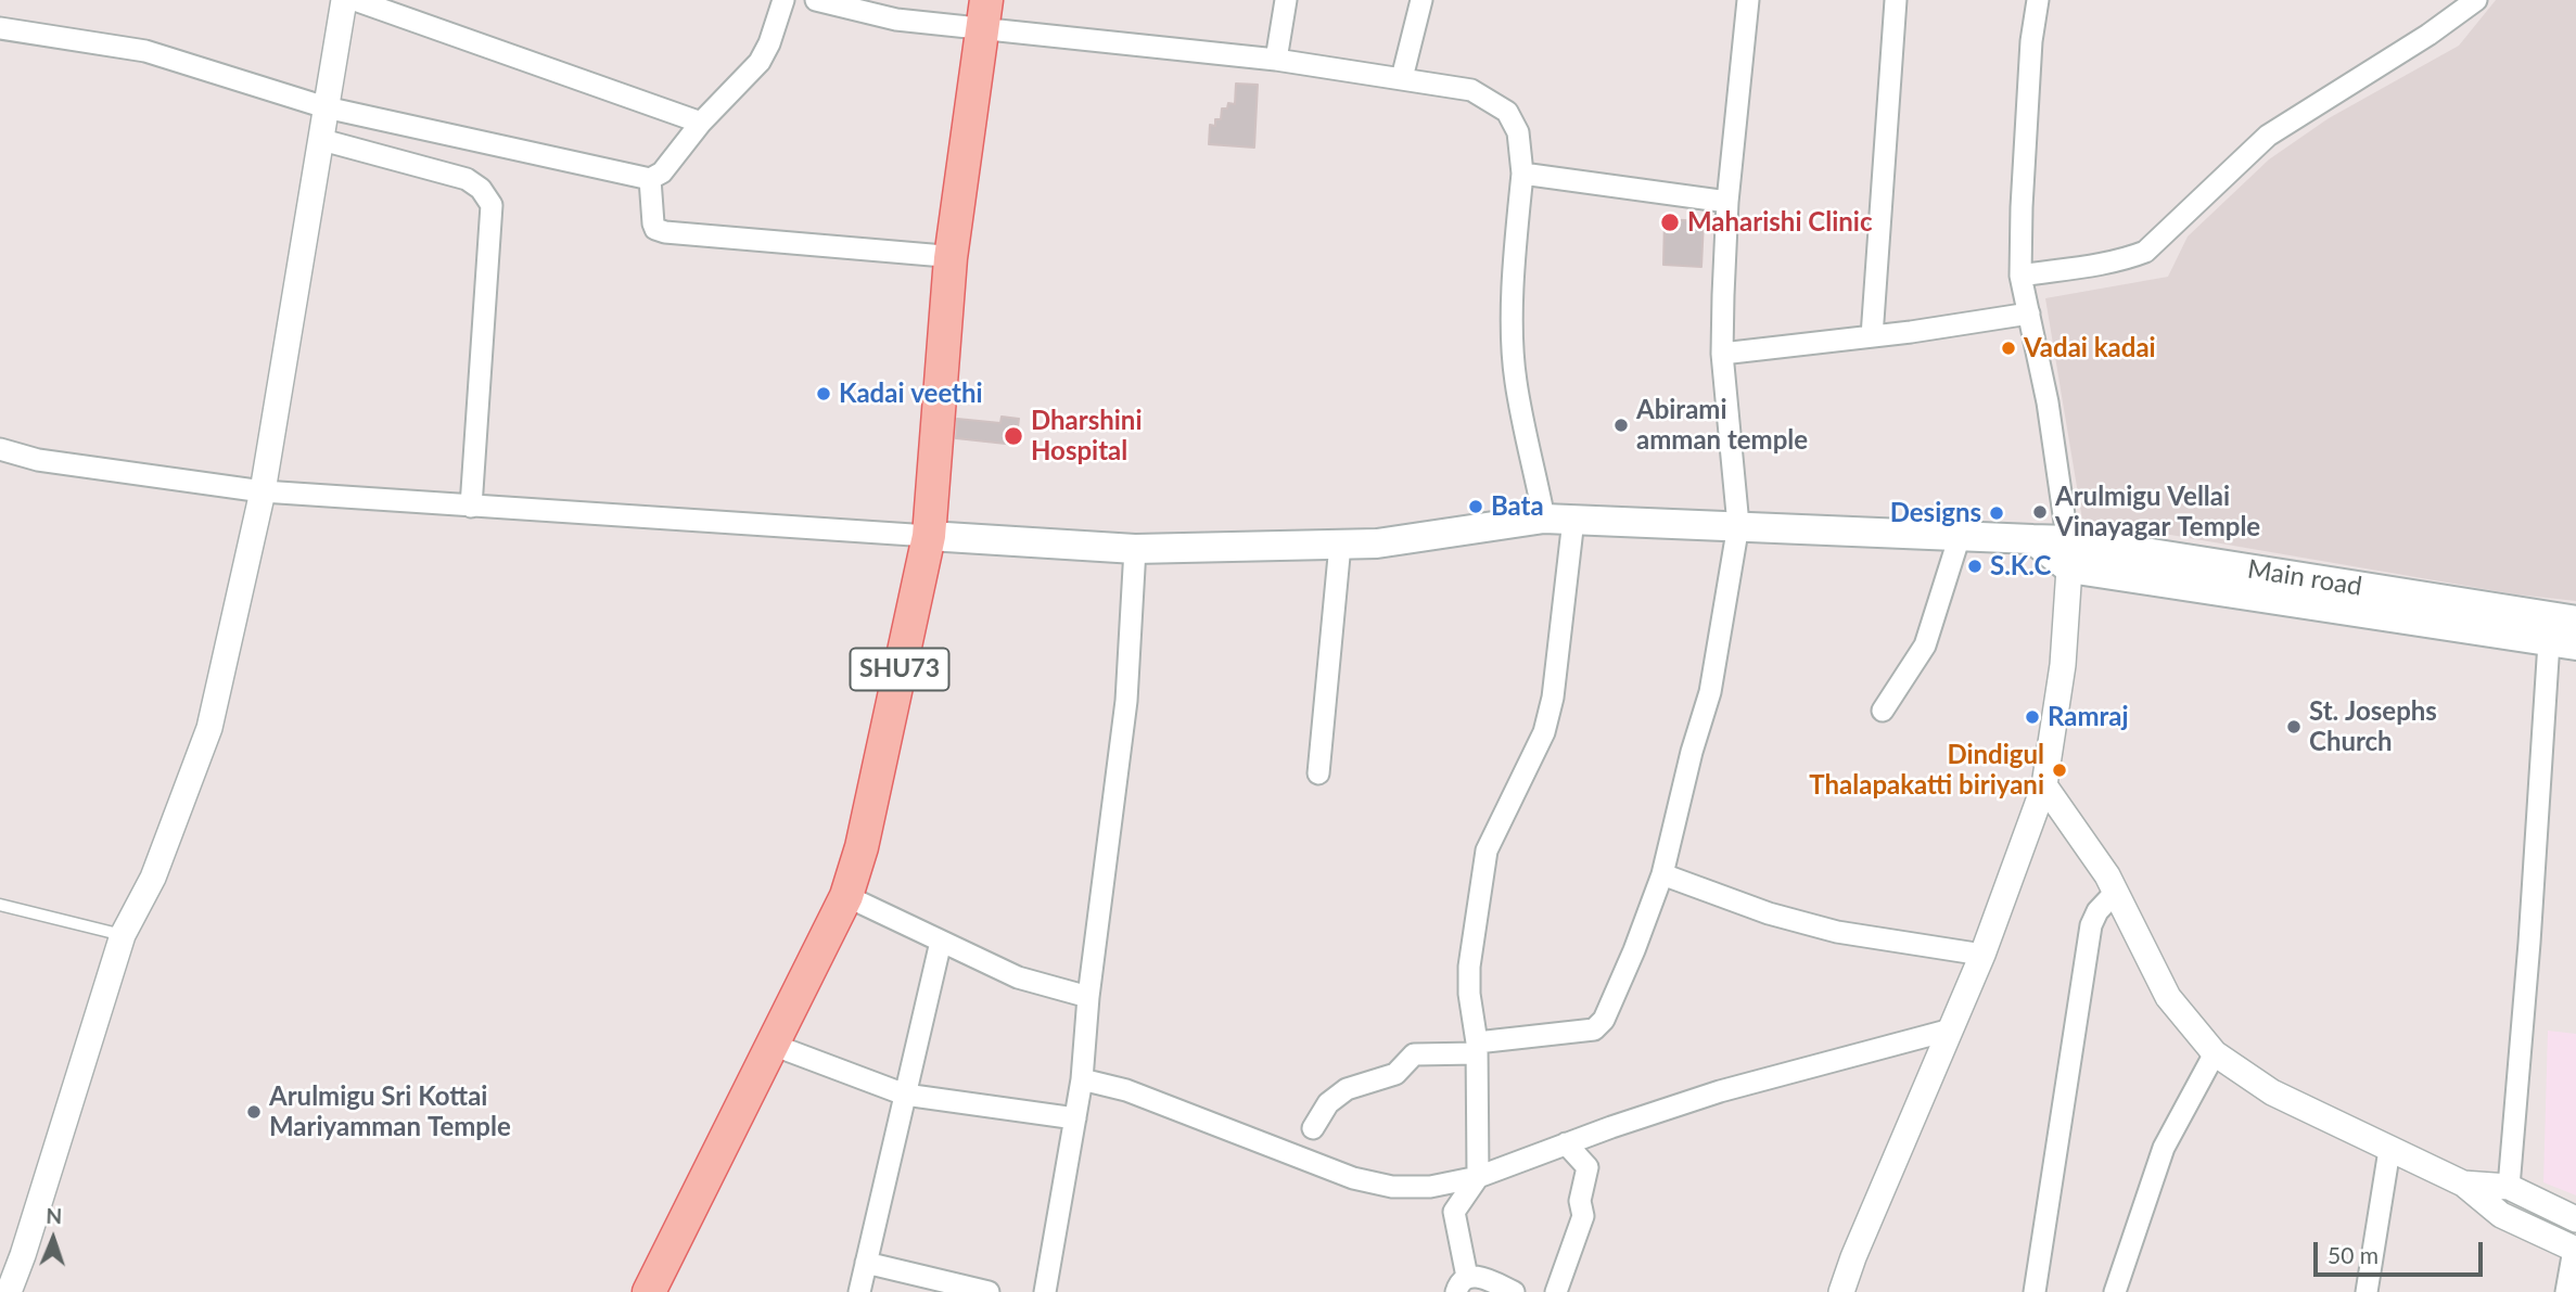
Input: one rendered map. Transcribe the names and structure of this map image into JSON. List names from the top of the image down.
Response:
{
  "streets": {
    "main road": ["Main road", "SHU73"]
  },
  "places": [
    "Maharishi Clinic",
    "Vadai kadai",
    "Kadai veethi",
    "Abirami amman temple",
    "Dharshini Hospital",
    "Bata",
    "Arulmigu Vellai Vinayagar Temple",
    "Designs",
    "S.K.C",
    "Ramraj",
    "St. Josephs Church",
    "Dindigul Thalapakatti biriyani",
    "Arulmigu Sri Kottai Mariyamman Temple"
  ],
  "scale_bar": "50 m",
  "north": "top"
}
